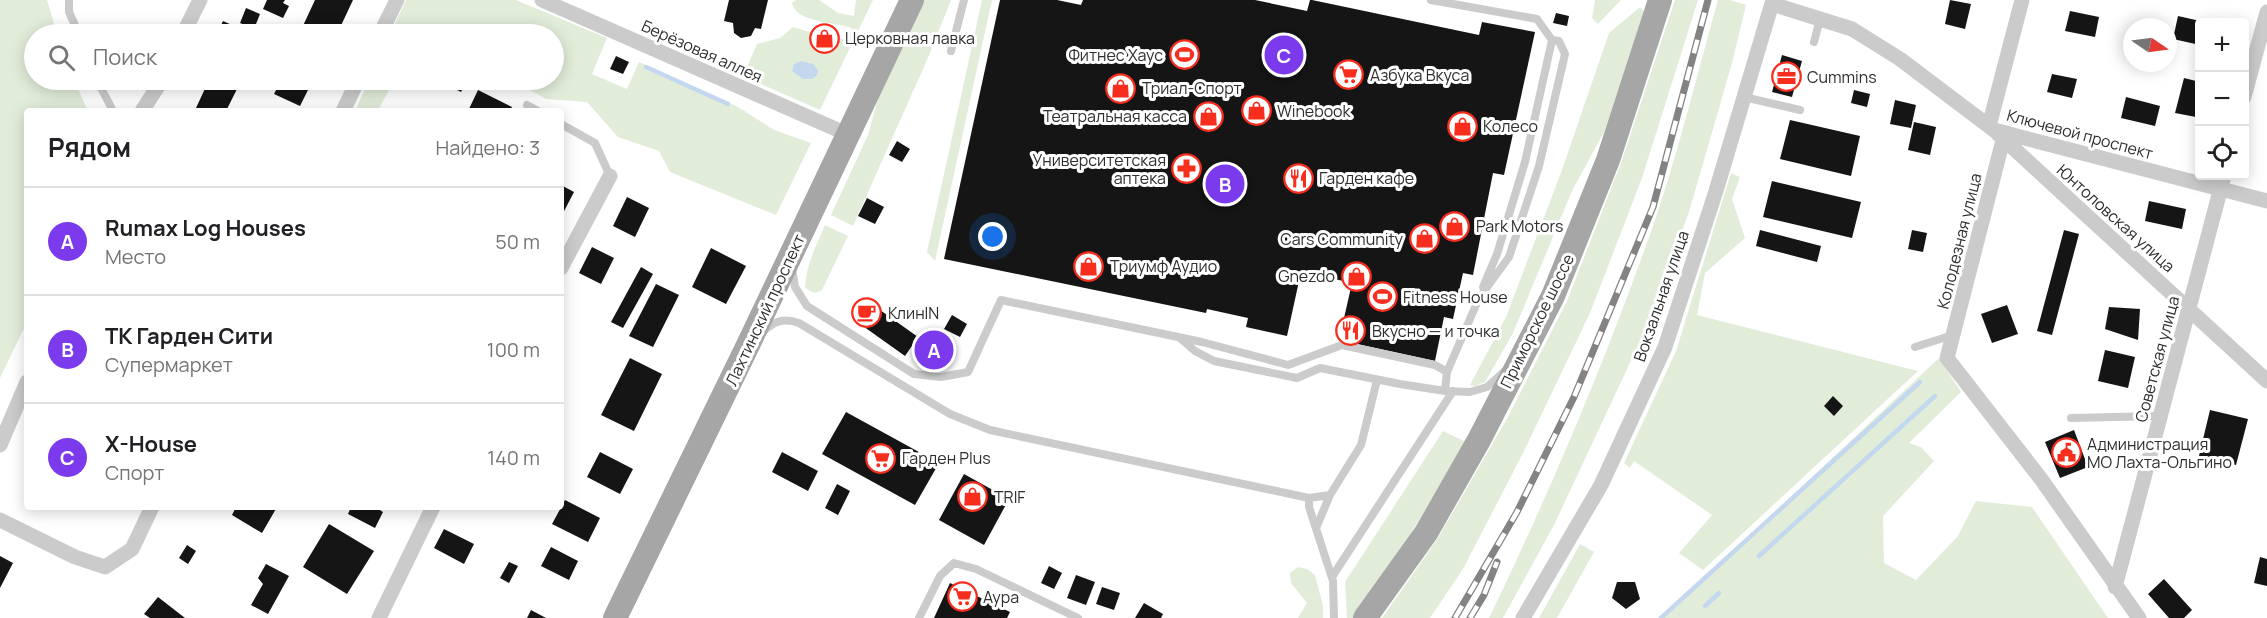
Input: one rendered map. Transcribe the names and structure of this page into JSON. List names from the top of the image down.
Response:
{
  "streets": {
    "main road": ["Лахтинский проспект", "Приморское шоссе"],
    "street": [
      "Берёзовая аллея",
      "Ключевой проспект",
      "Юнтоловская улица",
      "Колодезная улица",
      "Вокзальная улица",
      "Советская улица"
    ]
  },
  "crossings": [
    ["Берёзовая аллея", "Лахтинский проспект"],
    ["Ключевой проспект", "Юнтоловская улица"],
    ["Ключевой проспект", "Колодезная улица"],
    ["Ключевой проспект", "Вокзальная улица"],
    ["Ключевой проспект", "Советская улица"],
    ["Юнтоловская улица", "Колодезная улица"],
    ["Юнтоловская улица", "Советская улица"],
    ["Колодезная улица", "Советская улица"]
  ],
  "places": {
    "shop": [
      "Церковная лавка",
      "Триал-Спорт",
      "Winebook",
      "Театральная касса",
      "Колесо",
      "Park Motors",
      "Cars Community",
      "Триумф Аудио",
      "Gnezdo",
      "TRIF"
    ],
    "sports": ["Фитнес Хаус", "Fitness House"],
    "supermarket": ["Азбука Вкуса", "Гарден Plus", "Аура"],
    "office": ["Cummins"],
    "pharmacy": ["Университетская аптека"],
    "restaurant": ["Гарден кафе", "Вкусно — и точка"],
    "cafe": ["КлинIN"],
    "public building": ["Администрация МО Лахта-Ольгино"]
  },
  "north": "right",
  "page": {
    "map_buttons": ["+", "−"],
    "search": "Поиск",
    "pins": ["C", "B", "A"],
    "heading": ["Рядом", "Найдено: 3"],
    "list": [
      {
        "mark": "A",
        "name": "Rumax Log Houses",
        "note": "Место",
        "value": "50 m"
      },
      {
        "mark": "B",
        "name": "ТК Гарден Сити",
        "note": "Супермаркет",
        "value": "100 m"
      },
      {
        "mark": "C",
        "name": "X-House",
        "note": "Спорт",
        "value": "140 m"
      }
    ]
  }
}
